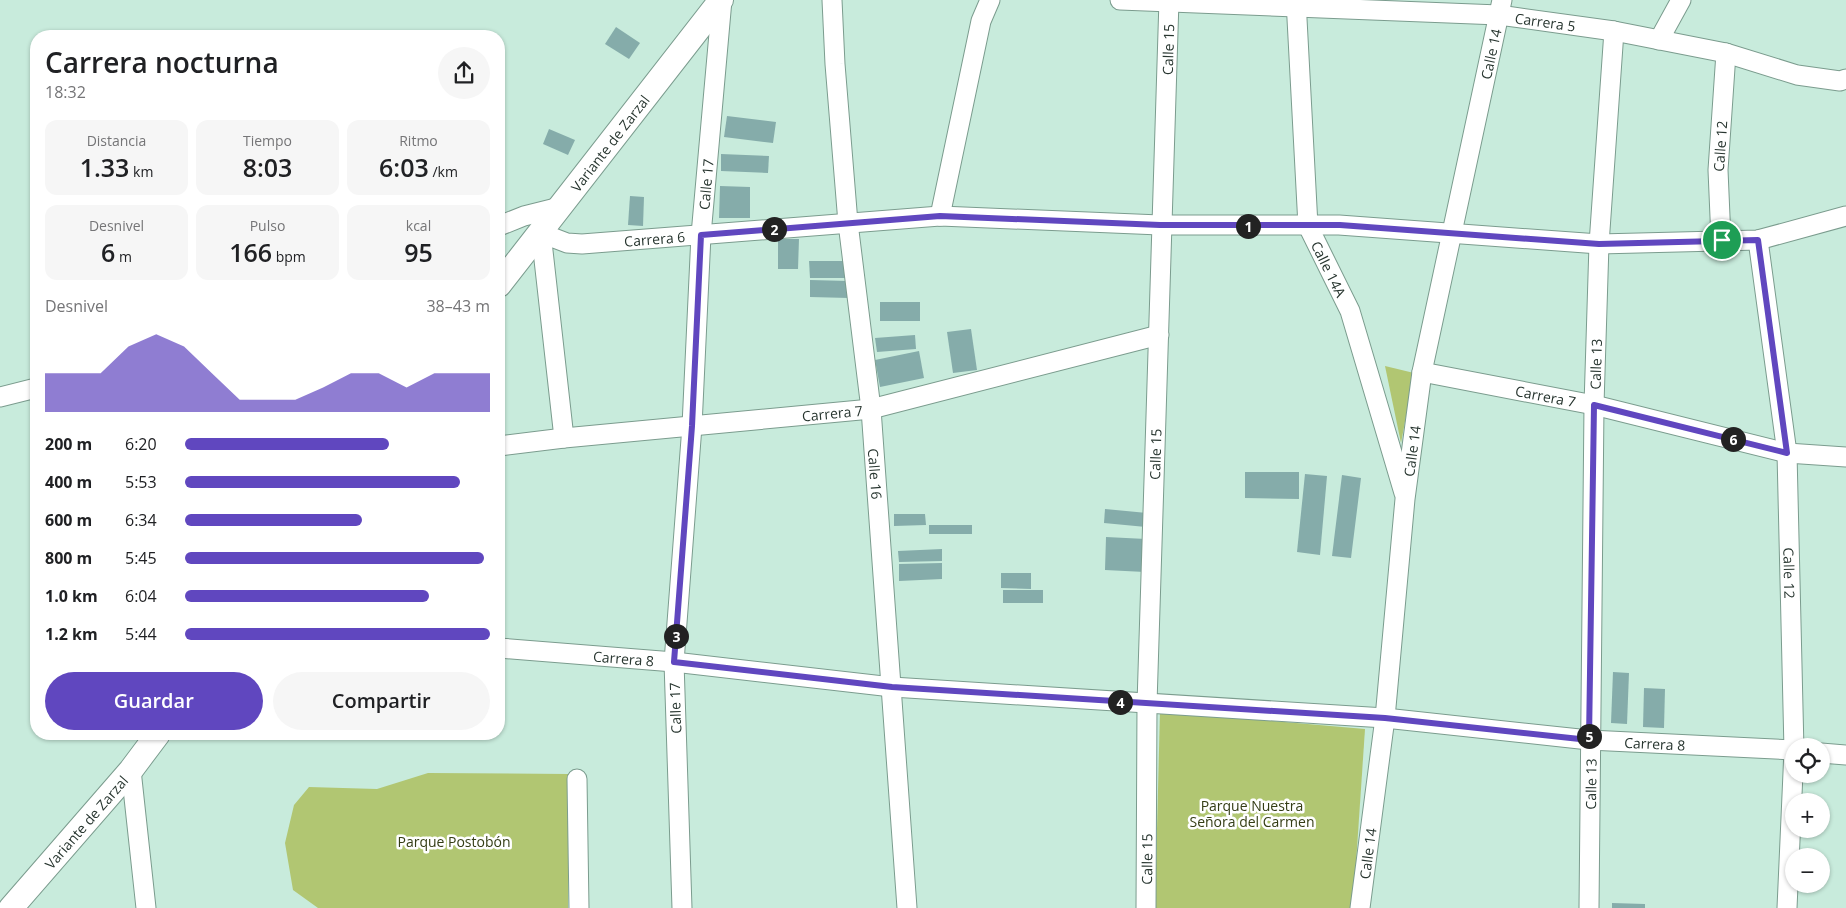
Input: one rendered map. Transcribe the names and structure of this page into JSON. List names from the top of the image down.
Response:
{
  "streets": {
    "main road": ["Variante de Zarzal"],
    "street": [
      "Carrera 5",
      "Calle 15",
      "Calle 14",
      "Calle 12",
      "Calle 17",
      "Carrera 6",
      "Calle 14A",
      "Calle 13",
      "Carrera 7",
      "Calle 16",
      "Carrera 8"
    ]
  },
  "crossings": [
    ["Carrera 5", "Calle 15"],
    ["Carrera 5", "Calle 14"],
    ["Carrera 5", "Calle 12"],
    ["Carrera 5", "Calle 14A"],
    ["Carrera 5", "Calle 13"],
    ["Calle 15", "Carrera 6"],
    ["Calle 15", "Carrera 7"],
    ["Calle 15", "Carrera 8"],
    ["Calle 14", "Carrera 6"],
    ["Calle 14", "Calle 14A"],
    ["Calle 14", "Carrera 7"],
    ["Calle 14", "Carrera 8"],
    ["Variante de Zarzal", "Calle 17"],
    ["Variante de Zarzal", "Carrera 6"],
    ["Calle 12", "Carrera 6"],
    ["Calle 12", "Carrera 7"],
    ["Calle 17", "Carrera 6"],
    ["Calle 17", "Carrera 7"],
    ["Calle 17", "Carrera 8"],
    ["Carrera 6", "Calle 14A"],
    ["Carrera 6", "Calle 13"],
    ["Carrera 6", "Calle 16"],
    ["Calle 13", "Carrera 7"],
    ["Calle 13", "Carrera 8"],
    ["Carrera 7", "Calle 16"],
    ["Calle 16", "Carrera 8"]
  ],
  "parks": ["Parque Nuestra Señora del Carmen", "Parque Postobón"],
  "page": {
    "heading": ["Carrera nocturna", "18:32"],
    "stats": [
      ["Distancia", "1.33 km"],
      ["Tiempo", "8:03"],
      ["Ritmo", "6:03 /km"],
      ["Desnivel", "6 m"],
      ["Pulso", "166 bpm"],
      ["kcal", "95"]
    ],
    "pins": [
      "1",
      "2",
      "6",
      "3",
      "4",
      "5"
    ],
    "chart": ["Desnivel", "38–43 m"],
    "list": [
      {
        "name": "200 m",
        "note": "6:20"
      },
      {
        "name": "400 m",
        "note": "5:53"
      },
      {
        "name": "600 m",
        "note": "6:34"
      },
      {
        "name": "800 m",
        "note": "5:45"
      },
      {
        "name": "1.0 km",
        "note": "6:04"
      },
      {
        "name": "1.2 km",
        "note": "5:44"
      }
    ],
    "buttons": ["Guardar", "Compartir"],
    "map_buttons": ["+", "−"]
  }
}
